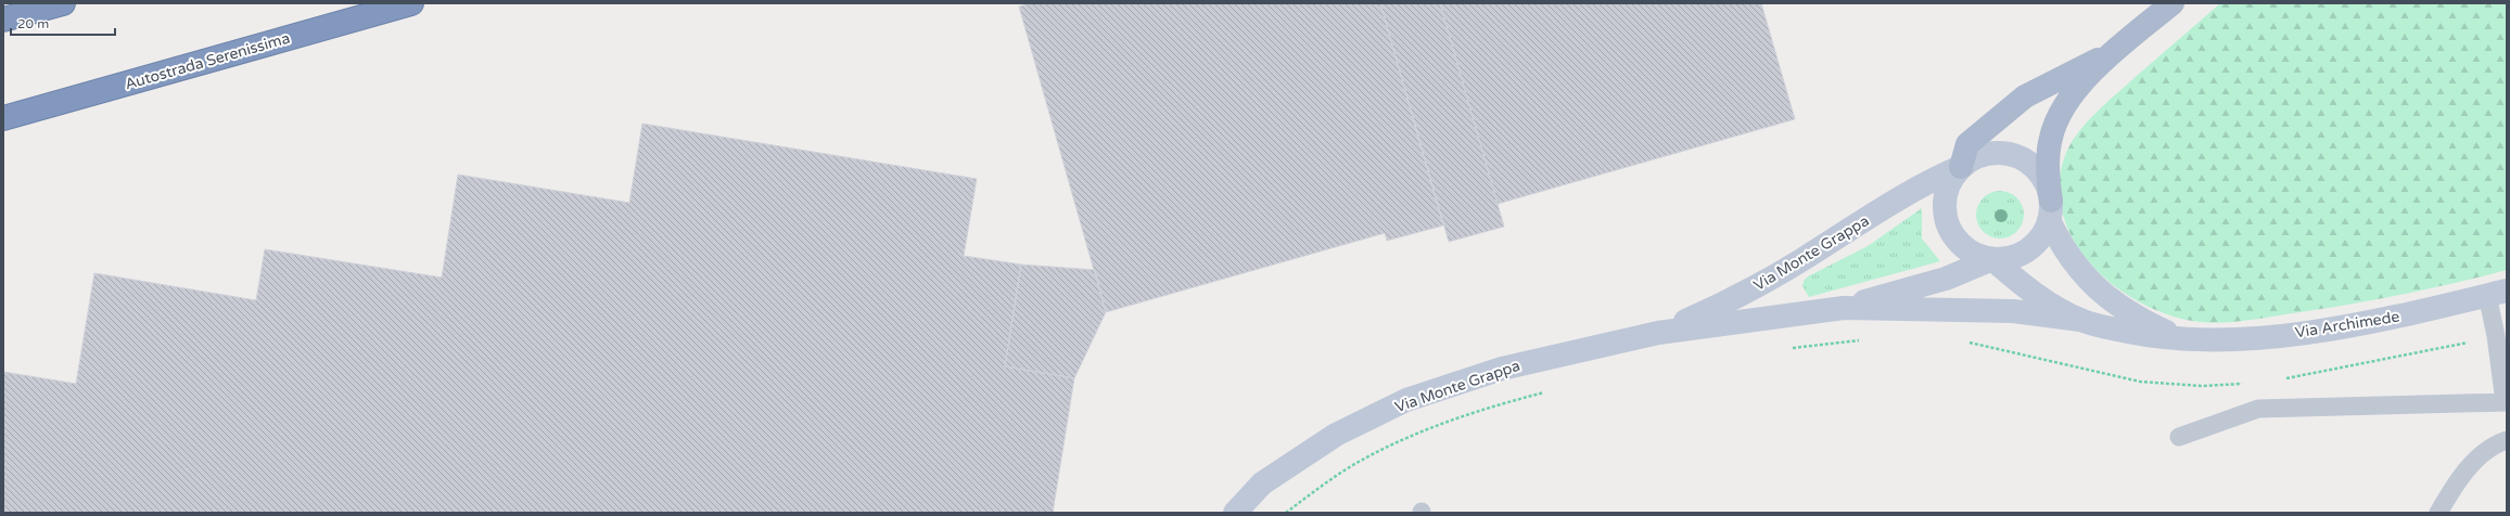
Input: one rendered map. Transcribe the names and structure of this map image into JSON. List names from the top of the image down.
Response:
{
  "streets": {
    "highway": ["Autostrada Serenissima"],
    "street": ["Via Monte Grappa", "Via Archimede"]
  },
  "crossings": [
    ["Via Monte Grappa", "Via Archimede"]
  ],
  "scale_bar": "20 m"
}
